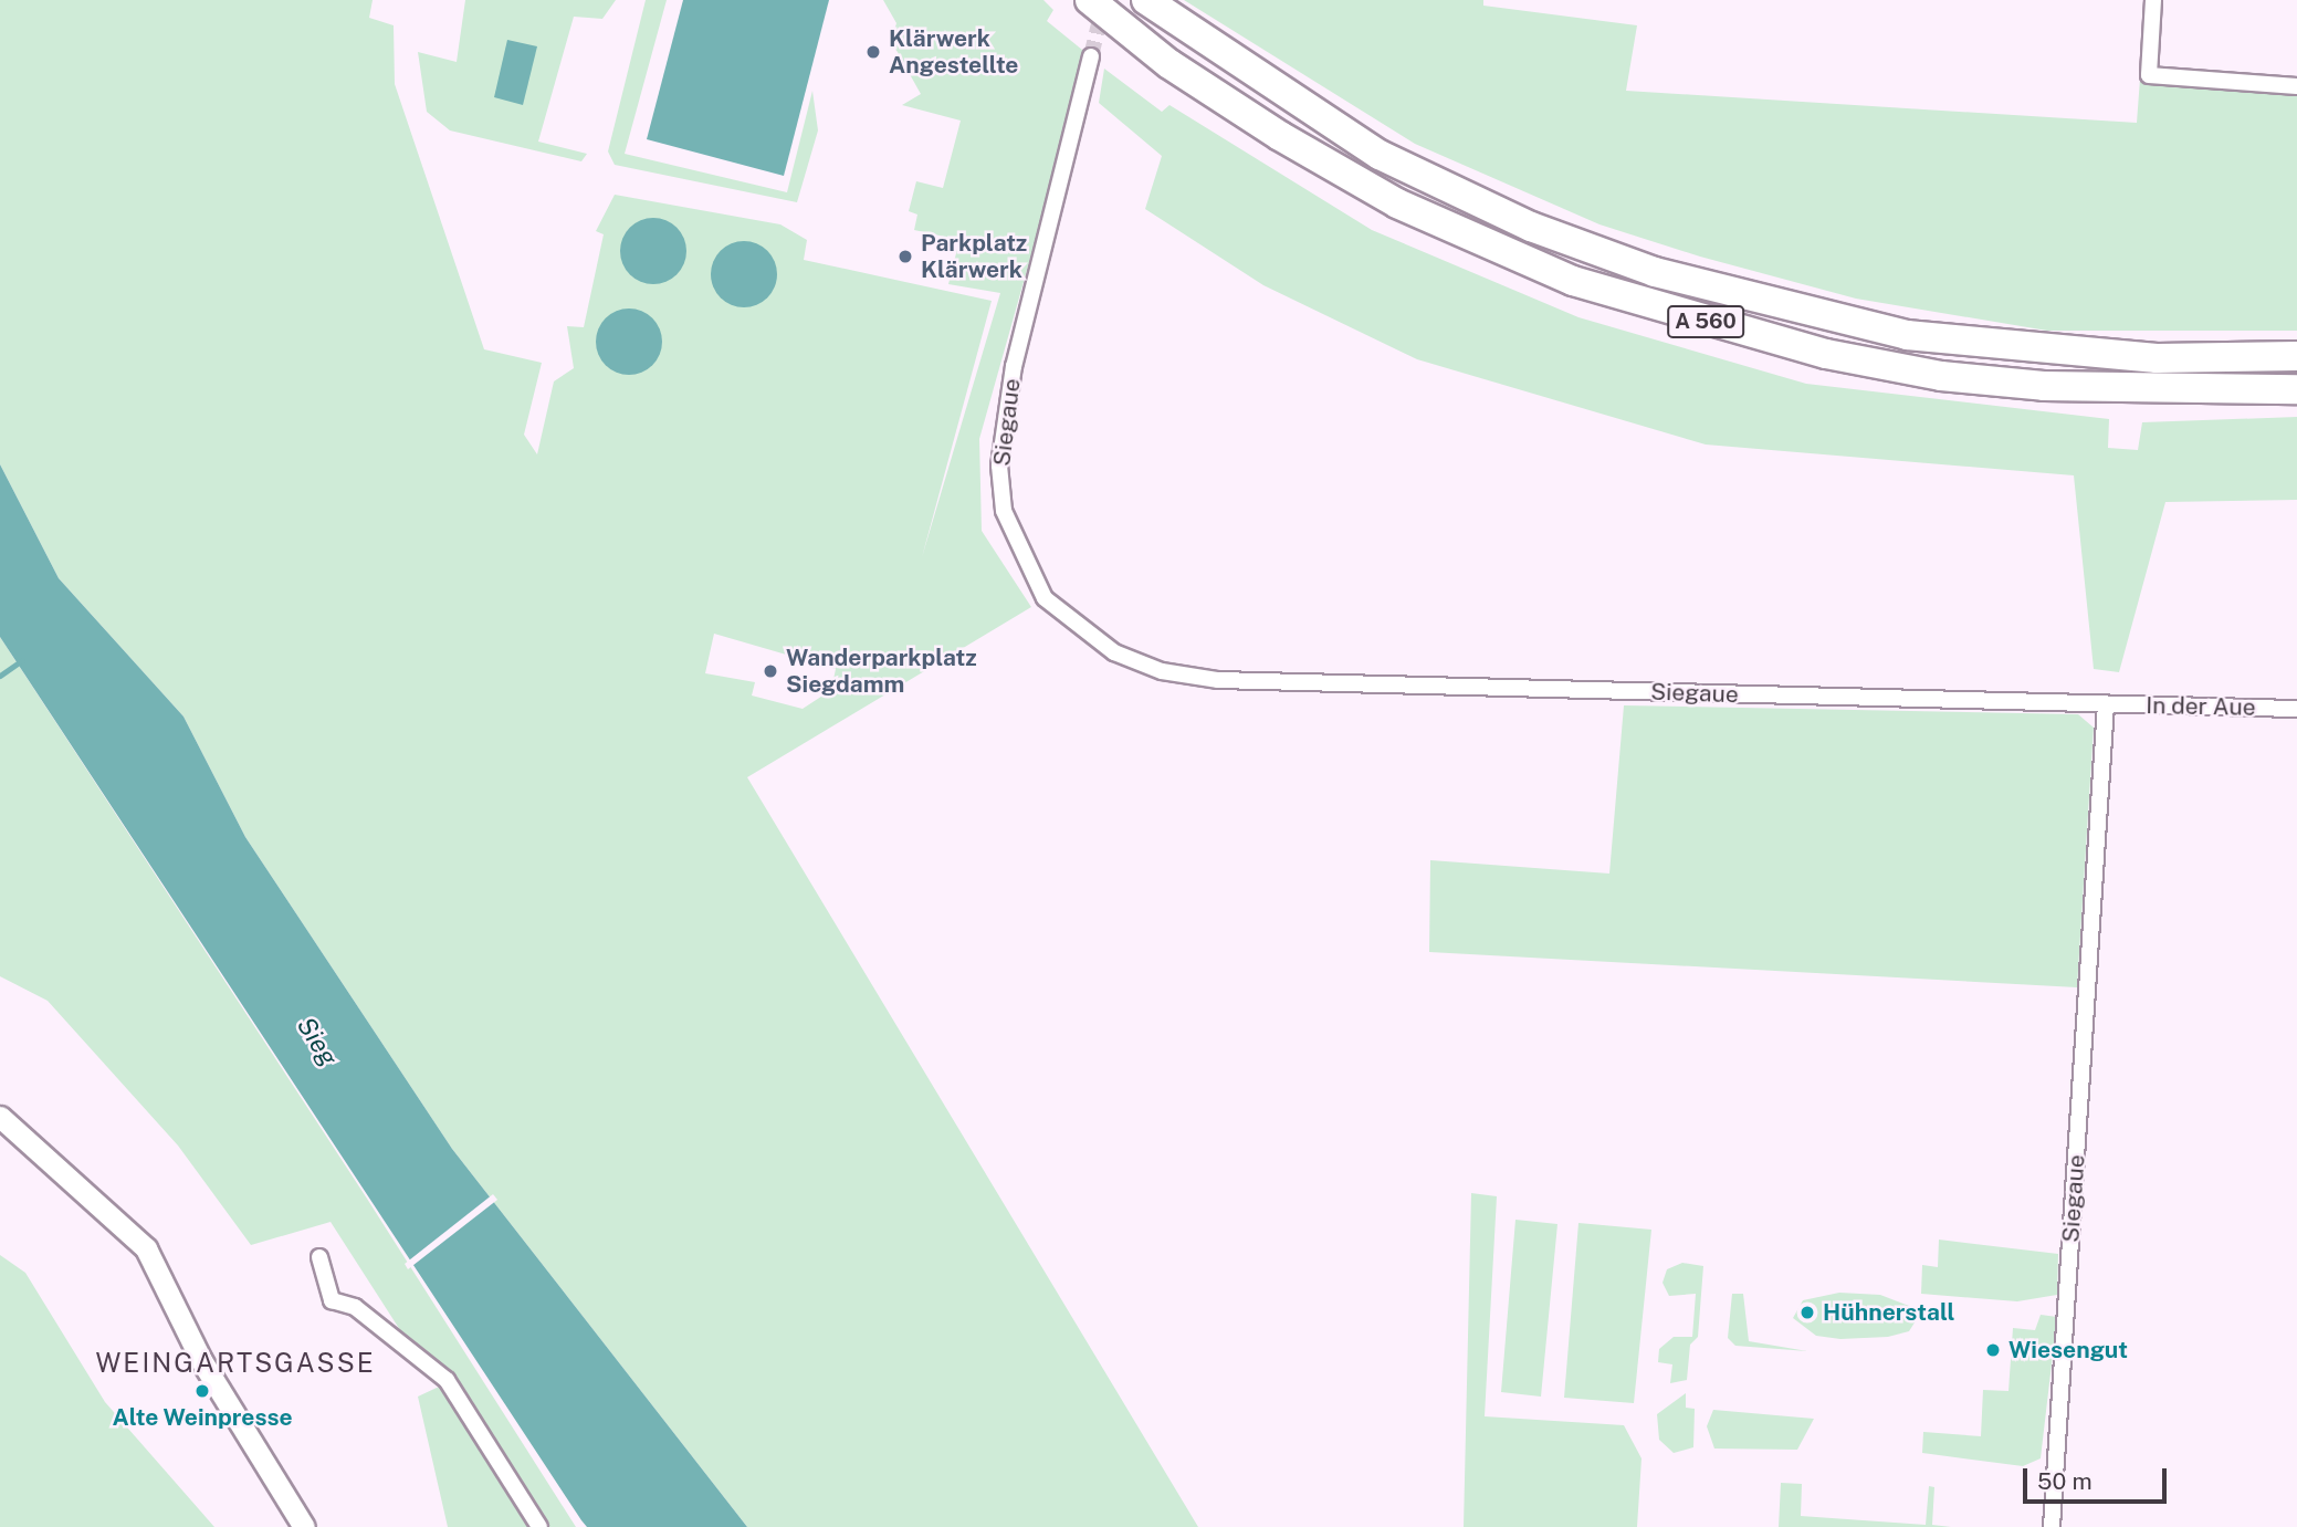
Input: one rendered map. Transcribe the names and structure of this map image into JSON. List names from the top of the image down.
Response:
{
  "streets": {
    "highway": ["A 560"],
    "street": ["Siegaue", "In der Aue"]
  },
  "crossings": [
    ["Siegaue", "In der Aue"]
  ],
  "districts": ["WEINGARTSGASSE"],
  "water": ["Sieg"],
  "places": [
    "Klärwerk Angestellte",
    "Parkplatz Klärwerk",
    "Wanderparkplatz Siegdamm",
    "Hühnerstall",
    "Wiesengut",
    "Alte Weinpresse"
  ],
  "scale_bar": "50 m"
}
